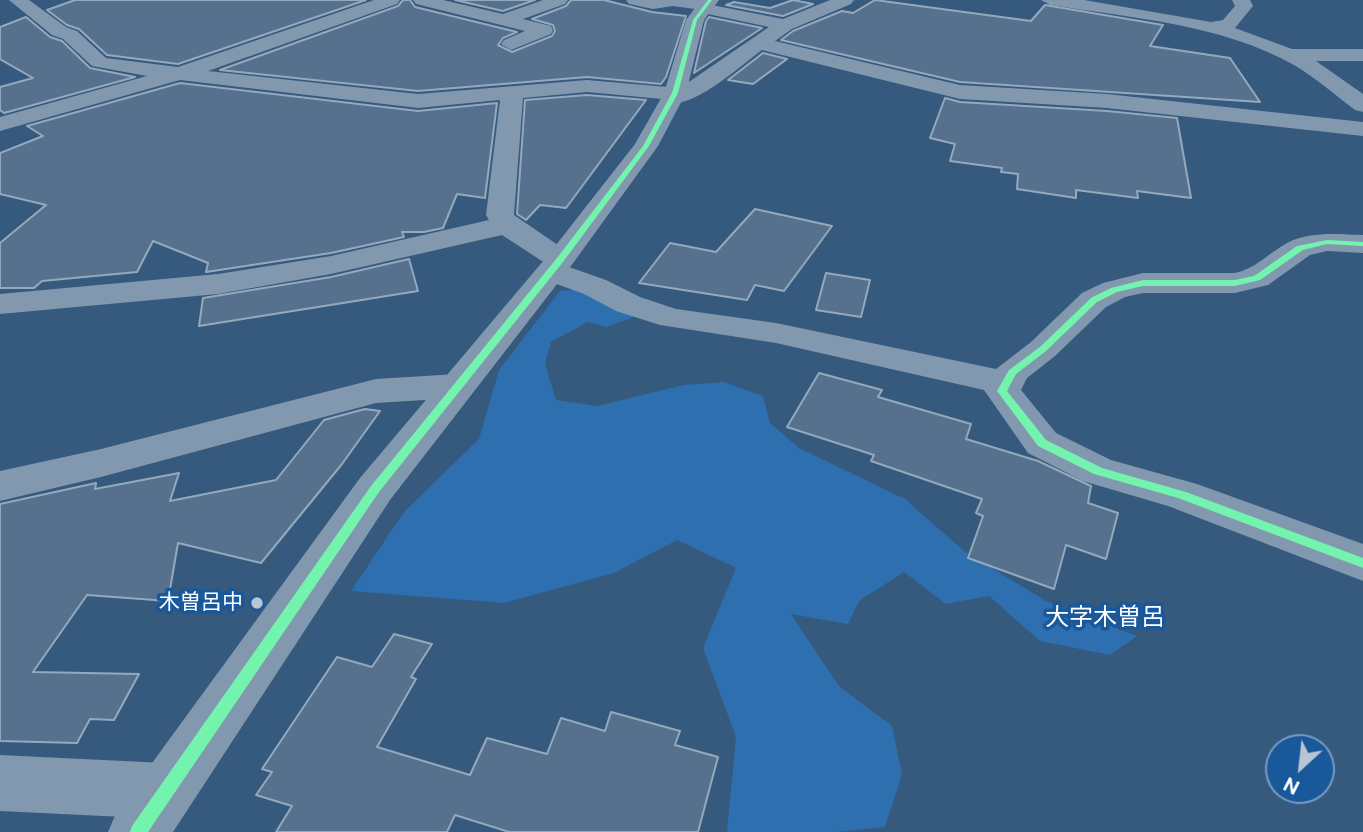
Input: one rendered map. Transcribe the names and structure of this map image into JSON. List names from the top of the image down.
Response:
{
  "districts": ["大字木曽呂"],
  "places": ["木曽呂中"],
  "north": "bottom left"
}
